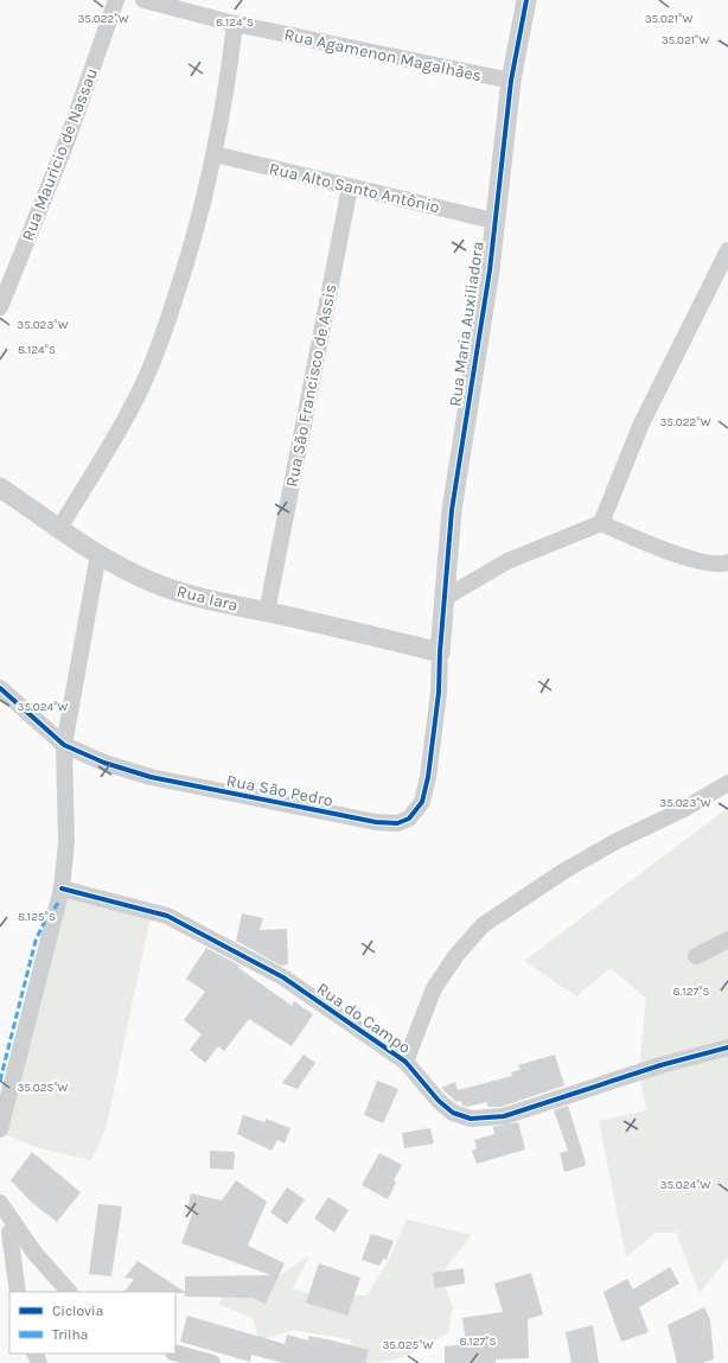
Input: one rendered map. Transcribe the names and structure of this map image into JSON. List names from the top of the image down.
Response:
{
  "streets": {
    "street": [
      "Rua Agamenon Magalhães",
      "Rua Mauricio de Nassau",
      "Rua Alto Santo Antônio",
      "Rua Maria Auxiliadora",
      "Rua São Francisco de Assis",
      "Rua Iara",
      "Rua São Pedro",
      "Rua do Campo"
    ]
  },
  "crossings": [
    ["Rua Agamenon Magalhães", "Rua Maria Auxiliadora"],
    ["Rua Alto Santo Antônio", "Rua Maria Auxiliadora"],
    ["Rua Alto Santo Antônio", "Rua São Francisco de Assis"],
    ["Rua Maria Auxiliadora", "Rua Iara"],
    ["Rua Maria Auxiliadora", "Rua São Pedro"],
    ["Rua São Francisco de Assis", "Rua Iara"],
    ["Rua Iara", "Rua São Pedro"]
  ],
  "legend": ["Ciclovia", "Trilha"],
  "coordinates": [
    "35.022°W",
    "35.021°W",
    "8.124°S",
    "35.023°W",
    "35.024°W",
    "8.125°S",
    "8.127°S",
    "35.025°W"
  ]
}
